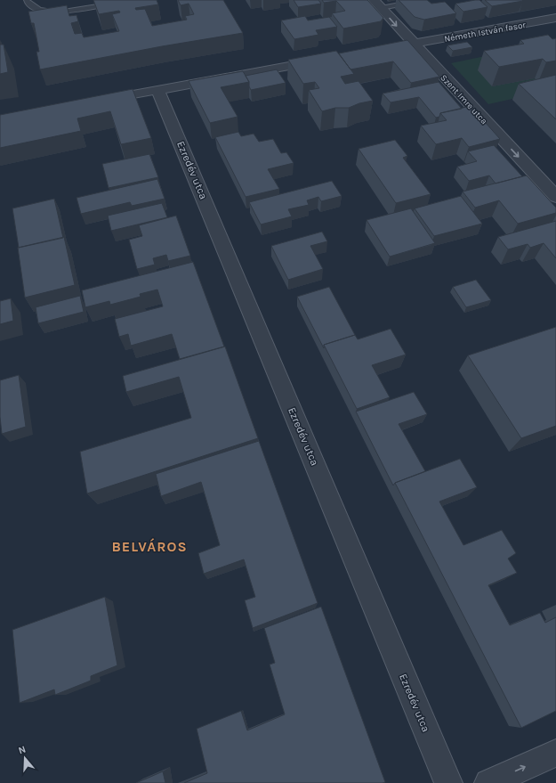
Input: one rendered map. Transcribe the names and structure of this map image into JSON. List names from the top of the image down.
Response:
{
  "streets": {
    "street": ["Németh István fasor", "Szent Imre utca", "Ezredév utca"]
  },
  "crossings": [
    ["Németh István fasor", "Szent Imre utca"]
  ],
  "one_way": ["Szent Imre utca"],
  "districts": ["BELVÁROS"],
  "north": "top"
}
